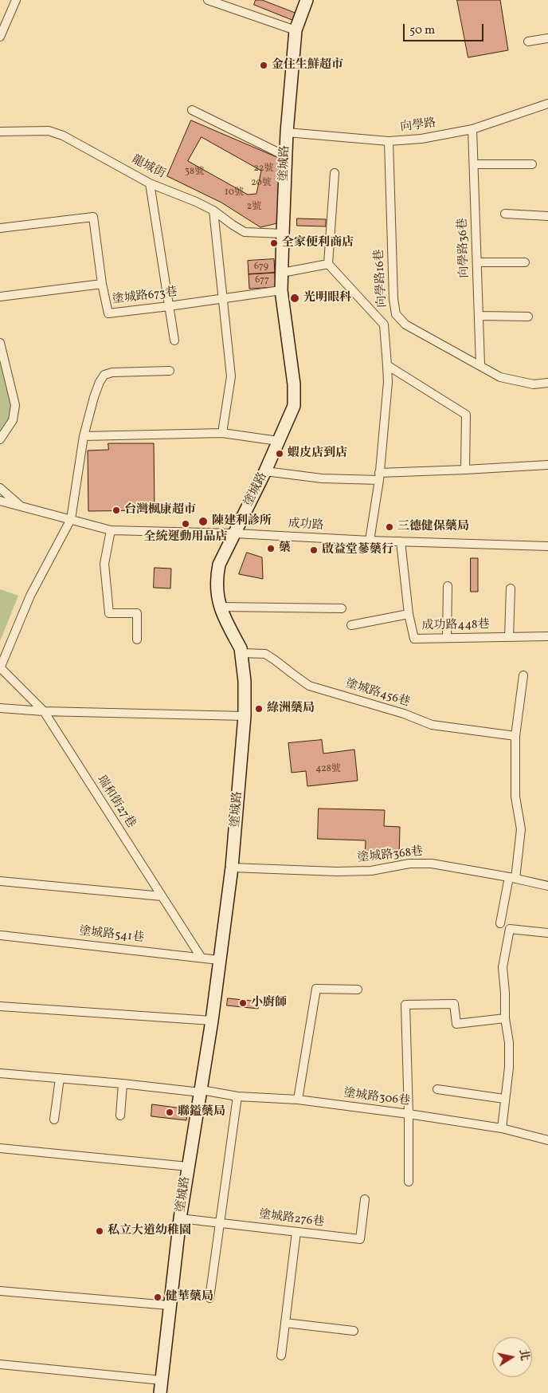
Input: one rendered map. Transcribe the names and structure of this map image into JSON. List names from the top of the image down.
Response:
{
  "streets": {
    "street": [
      "向學路",
      "塗城路",
      "龍城街",
      "向學路36巷",
      "向學路16巷",
      "塗城路673巷",
      "成功路",
      "成功路448巷",
      "塗城路456巷",
      "瑞和街27巷",
      "塗城路368巷",
      "塗城路541巷",
      "塗城路306巷",
      "塗城路276巷"
    ]
  },
  "crossings": [
    ["向學路", "塗城路"],
    ["向學路", "向學路36巷"],
    ["向學路", "向學路16巷"],
    ["塗城路", "龍城街"],
    ["塗城路", "塗城路673巷"],
    ["塗城路", "成功路"],
    ["塗城路", "塗城路456巷"],
    ["塗城路", "塗城路368巷"],
    ["塗城路", "塗城路541巷"],
    ["塗城路", "塗城路306巷"],
    ["塗城路", "塗城路276巷"],
    ["向學路36巷", "向學路16巷"],
    ["成功路", "成功路448巷"],
    ["瑞和街27巷", "塗城路541巷"]
  ],
  "places": [
    "金住生鮮超市",
    "全家便利商店",
    "光明眼科",
    "蝦皮店到店",
    "台灣楓康超市",
    "陳建利診所",
    "全統運動用品店",
    "三德健保藥局",
    "藥",
    "啟益堂蔘藥行",
    "綠洲藥局",
    "小廚師",
    "聯鎰藥局",
    "私立大道幼稚園",
    "健華藥局"
  ],
  "house_numbers": [
    "22號",
    "38號",
    "20號",
    "10號",
    "2號",
    "679",
    "677",
    "428號"
  ],
  "scale_bar": "50 m",
  "north": "right"
}
